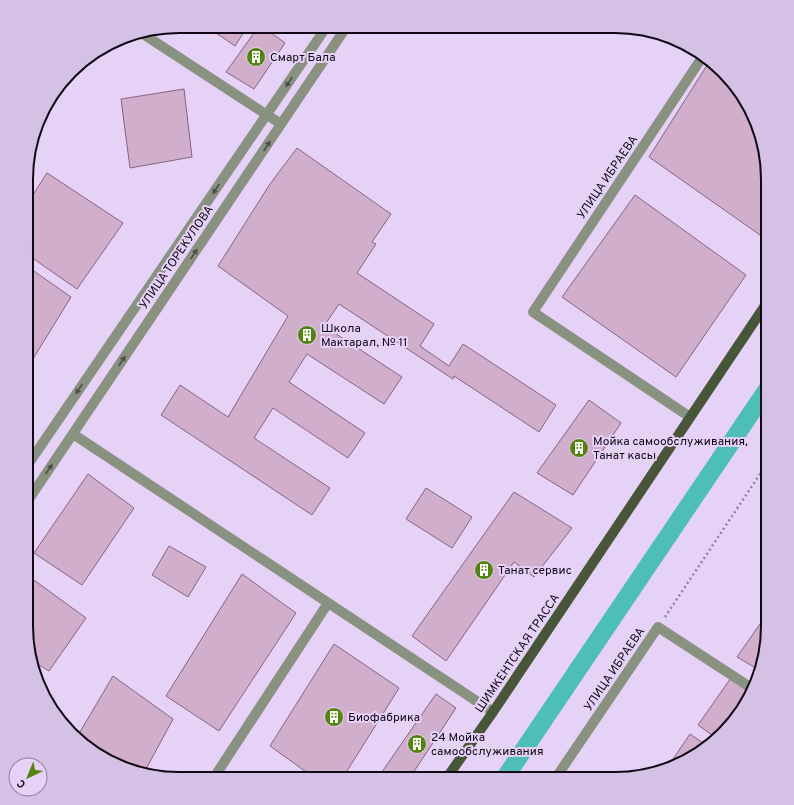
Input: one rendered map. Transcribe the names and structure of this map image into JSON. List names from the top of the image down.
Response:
{
  "streets": {
    "main road": ["ШИМКЕНТСКАЯ ТРАССА"],
    "street": ["УЛИЦА ИБРАЕВА", "УЛИЦА ТОРЕКУЛОВА"]
  },
  "crossings": [
    ["УЛИЦА ИБРАЕВА", "ШИМКЕНТСКАЯ ТРАССА"]
  ],
  "places": {
    "building": [
      "Смарт Бала",
      "Школа Мактарал, № 11",
      "Мойка самообслуживания, Танат касы",
      "Танат сервис",
      "Биофабрика",
      "24 Мойка самообслуживания"
    ]
  },
  "north": "bottom left"
}
